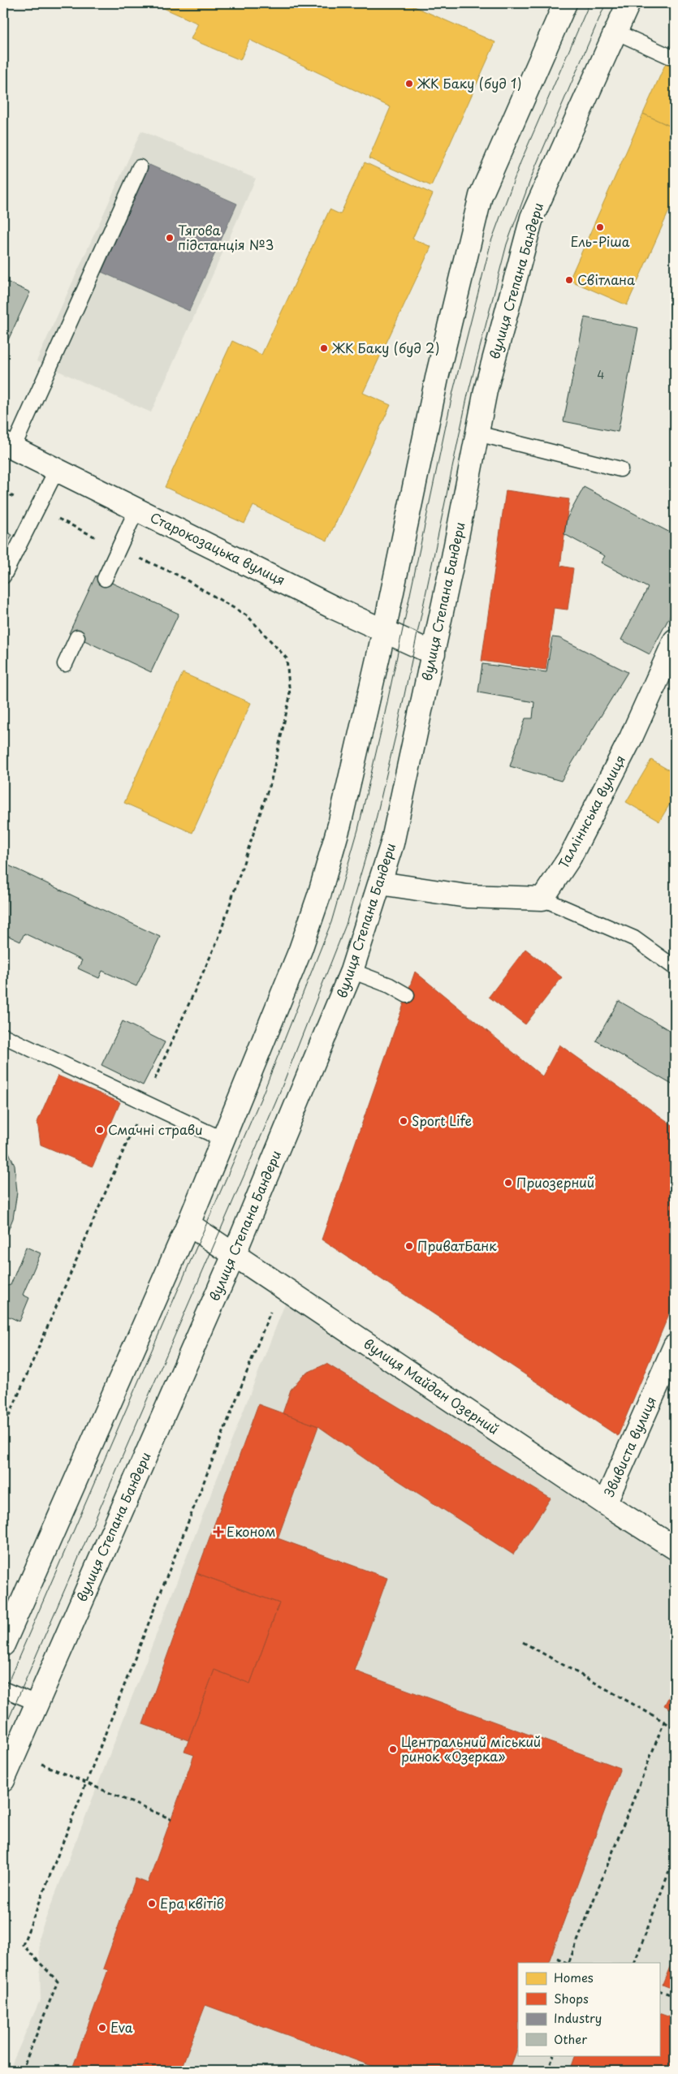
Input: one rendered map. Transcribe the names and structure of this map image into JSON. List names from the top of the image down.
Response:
{
  "streets": {
    "main road": [
      "вулиця Степана Бандери",
      "Старокозацька вулиця",
      "Талліннська вулиця",
      "вулиця Майдан Озерний",
      "Звивиста вулиця"
    ]
  },
  "crossings": [
    ["вулиця Степана Бандери", "Старокозацька вулиця"],
    ["вулиця Степана Бандери", "вулиця Майдан Озерний"],
    ["вулиця Майдан Озерний", "Звивиста вулиця"]
  ],
  "places": {
    "other": [
      "ЖК Баку (буд 1)",
      "Ель-Ріша",
      "Тягова пiдстанцiя №3",
      "Світлана",
      "ЖК Баку (буд 2)",
      "Sport Life",
      "Смачні страви",
      "Приозерний",
      "ПриватБанк",
      "Центральний міський ринок «Озерка»",
      "Ера квітів",
      "Eva"
    ],
    "health": ["Економ"]
  },
  "house_numbers": ["4"],
  "legend": [
    "Homes",
    "Shops",
    "Industry",
    "Other"
  ]
}
